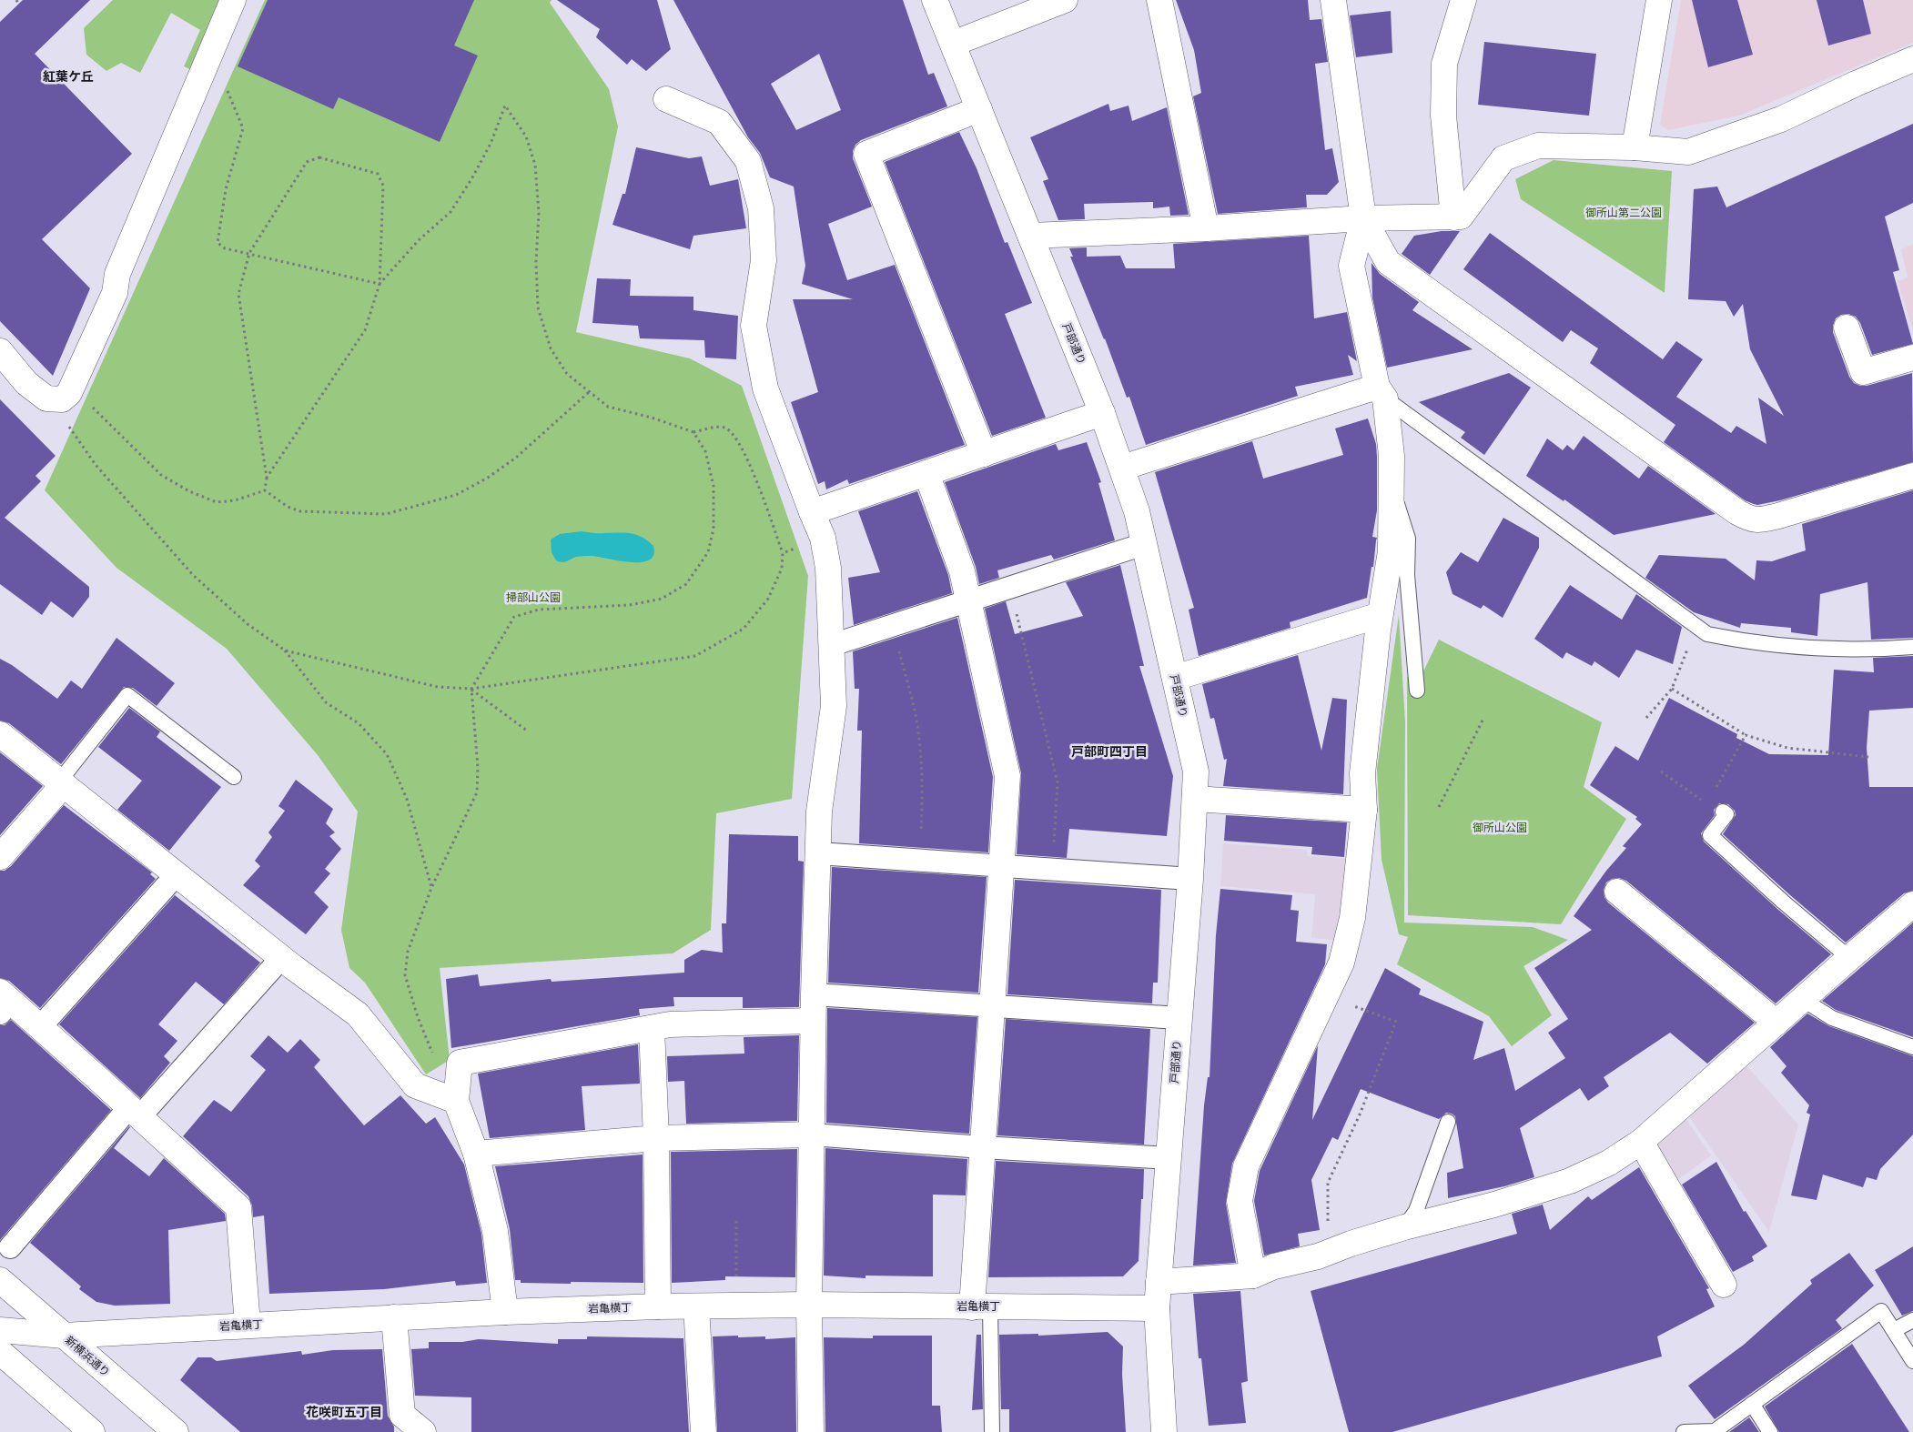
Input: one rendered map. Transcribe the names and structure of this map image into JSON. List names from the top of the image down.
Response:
{
  "streets": {
    "street": ["戸部通り", "岩亀横丁", "新横浜通り"]
  },
  "crossings": [
    ["戸部通り", "岩亀横丁"],
    ["岩亀横丁", "新横浜通り"]
  ],
  "districts": ["紅葉ケ丘", "戸部町四丁目", "花咲町五丁目"],
  "parks": ["御所山第二公園", "掃部山公園", "御所山公園"]
}
